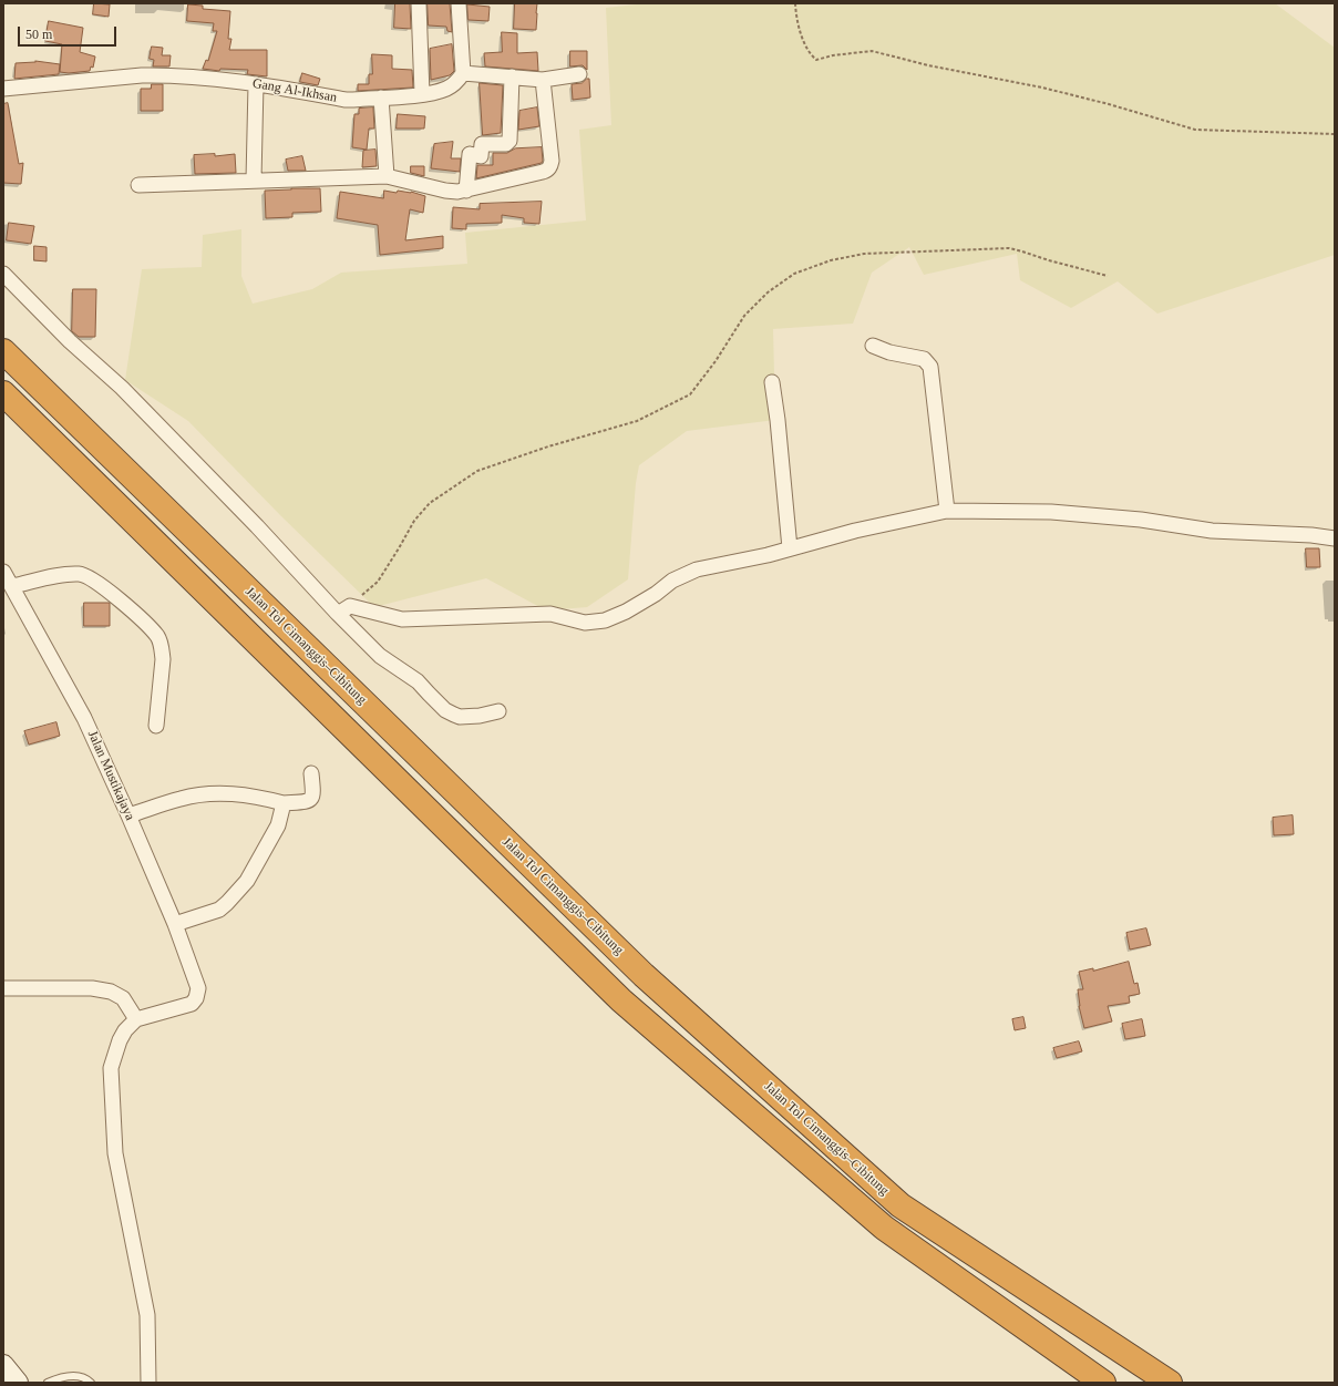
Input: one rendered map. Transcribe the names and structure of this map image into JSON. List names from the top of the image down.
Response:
{
  "streets": {
    "highway": ["Jalan Tol Cimanggis–Cibitung"],
    "street": ["Gang Al-Ikhsan", "Jalan Mustikajaya"]
  },
  "scale_bar": "50 m"
}
